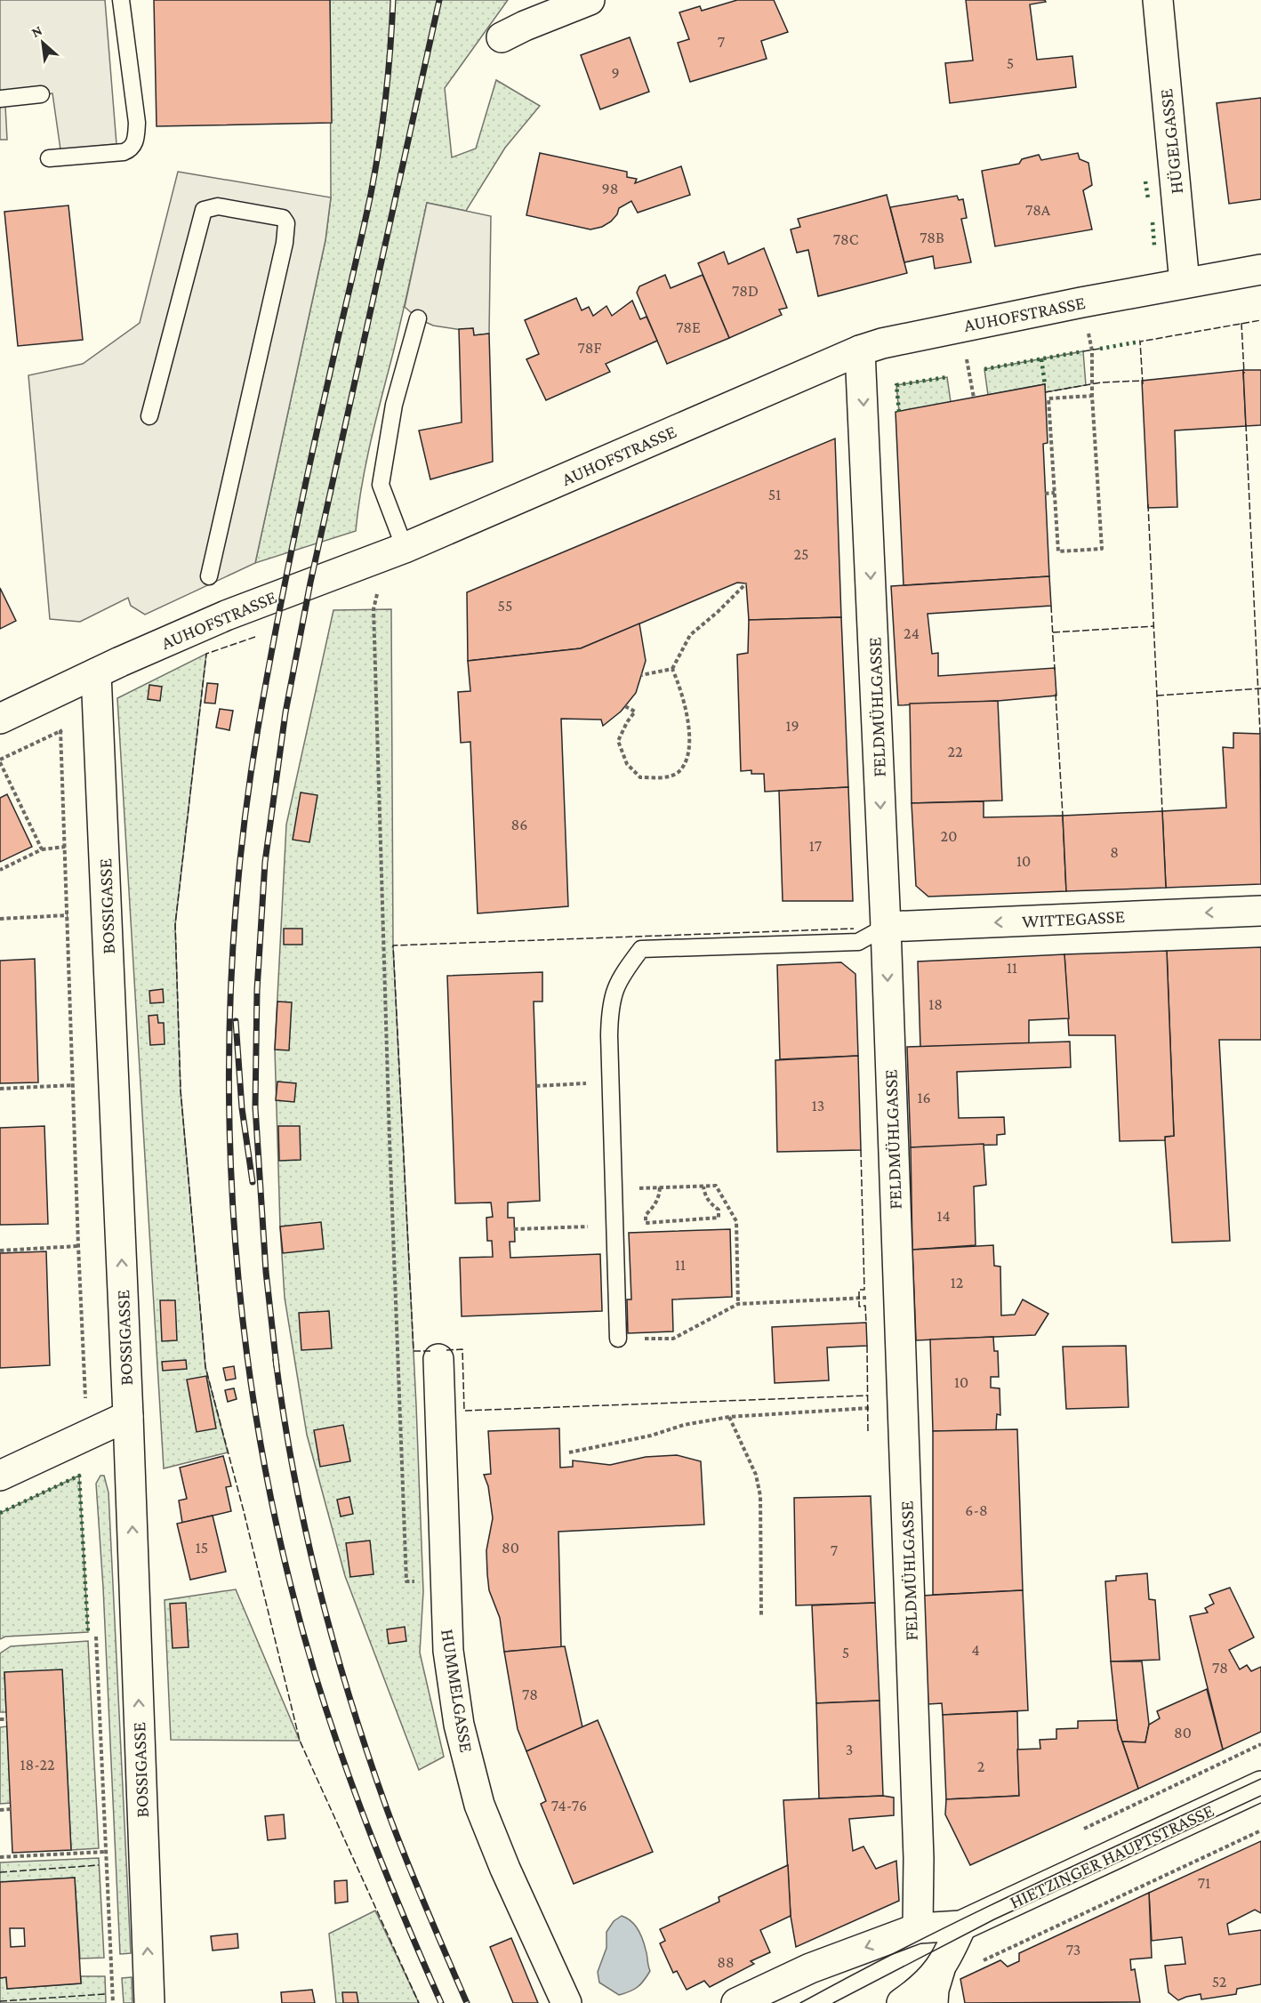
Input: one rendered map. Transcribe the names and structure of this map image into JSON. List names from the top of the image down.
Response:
{
  "streets": {
    "street": [
      "HÜGELGASSE",
      "AUHOFSTRASSE",
      "FELDMÜHLGASSE",
      "BOSSIGASSE",
      "WITTEGASSE",
      "HUMMELGASSE",
      "HIETZINGER HAUPTSTRASSE"
    ]
  },
  "crossings": [
    ["HÜGELGASSE", "AUHOFSTRASSE"],
    ["AUHOFSTRASSE", "FELDMÜHLGASSE"],
    ["AUHOFSTRASSE", "BOSSIGASSE"],
    ["FELDMÜHLGASSE", "WITTEGASSE"],
    ["FELDMÜHLGASSE", "HIETZINGER HAUPTSTRASSE"]
  ],
  "one_way": ["FELDMÜHLGASSE", "BOSSIGASSE", "WITTEGASSE"],
  "house_numbers": [
    "7",
    "5",
    "9",
    "98",
    "78A",
    "78B",
    "78C",
    "78D",
    "78E",
    "78F",
    "51",
    "25",
    "55",
    "24",
    "19",
    "22",
    "86",
    "20",
    "17",
    "8",
    "10",
    "11",
    "18",
    "16",
    "13",
    "14",
    "11",
    "12",
    "10",
    "6-8",
    "15",
    "80",
    "7",
    "4",
    "5",
    "78",
    "78",
    "80",
    "3",
    "18-22",
    "2",
    "74-76",
    "71",
    "73",
    "88",
    "52"
  ],
  "north": "top left"
}
